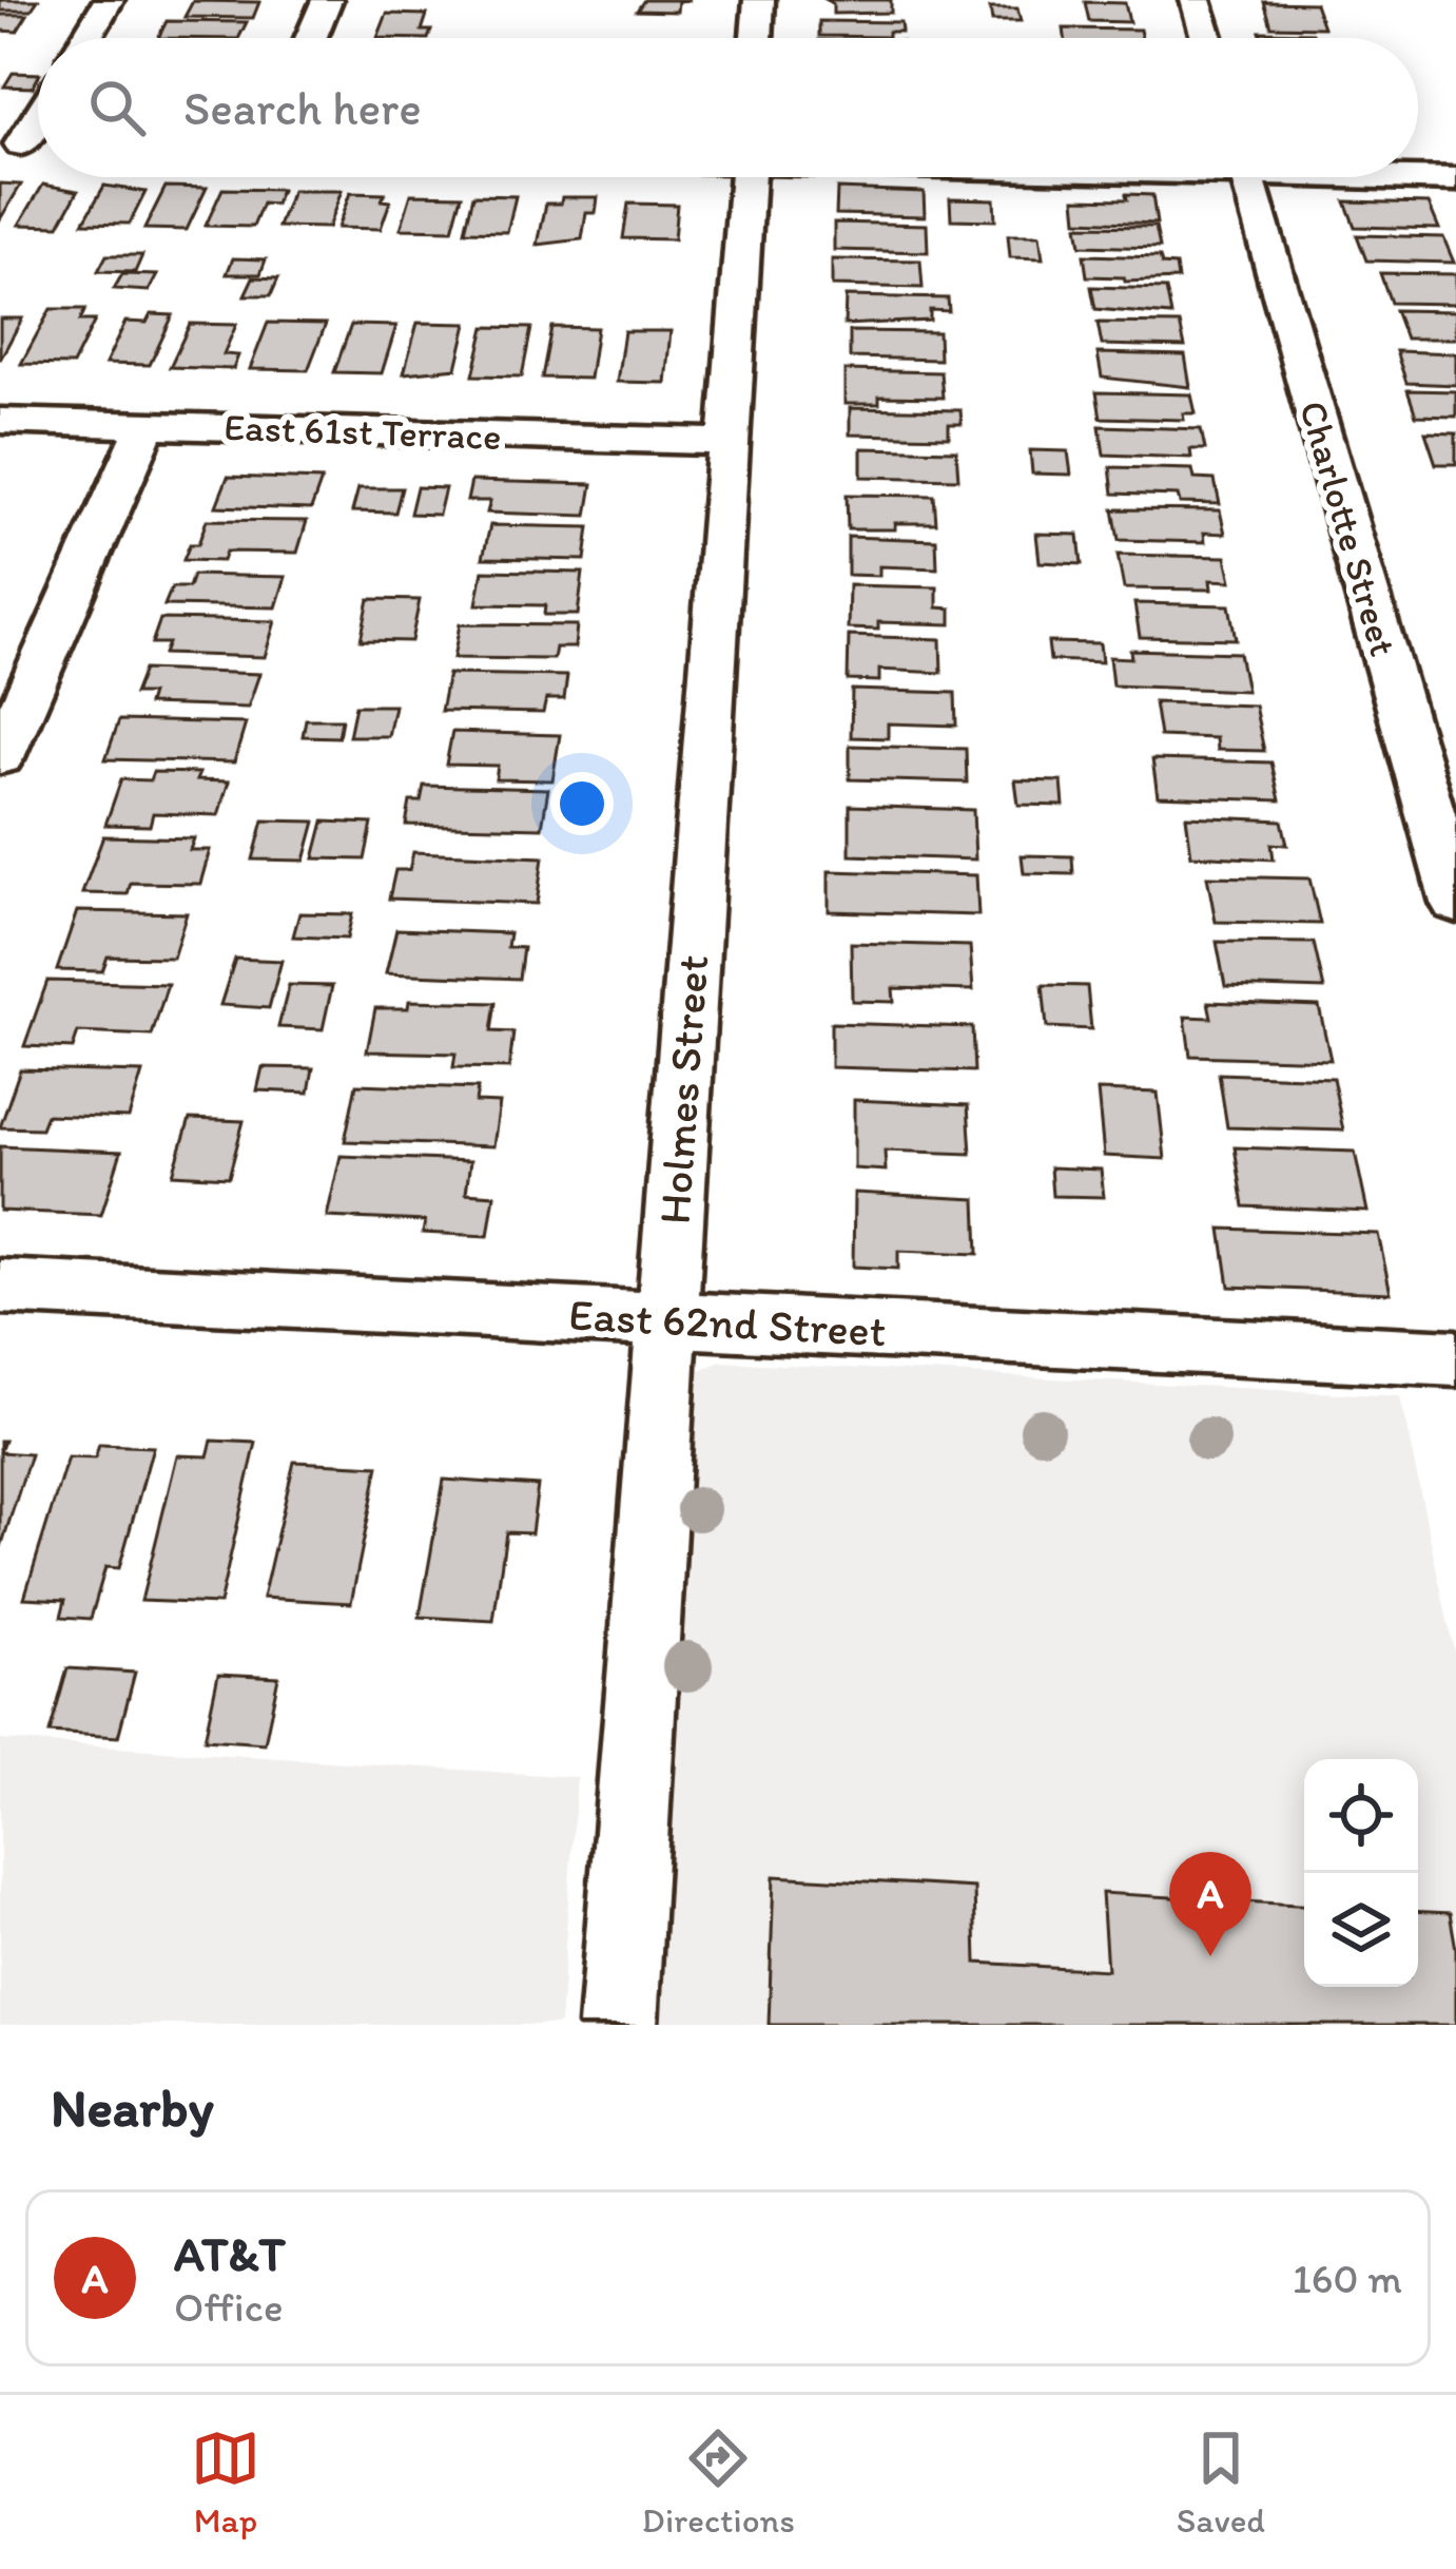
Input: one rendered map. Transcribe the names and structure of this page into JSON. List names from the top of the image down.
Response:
{
  "streets": {
    "street": [
      "East 61st Terrace",
      "Charlotte Street",
      "Holmes Street",
      "East 62nd Street"
    ]
  },
  "crossings": [
    ["East 61st Terrace", "Holmes Street"],
    ["Holmes Street", "East 62nd Street"]
  ],
  "page": {
    "search": "Search here",
    "pins": "A",
    "heading": "Nearby",
    "list": [
      {
        "mark": "A",
        "name": "AT&T",
        "note": "Office",
        "value": "160 m"
      }
    ],
    "nav": ["Map", "Directions", "Saved"]
  }
}
